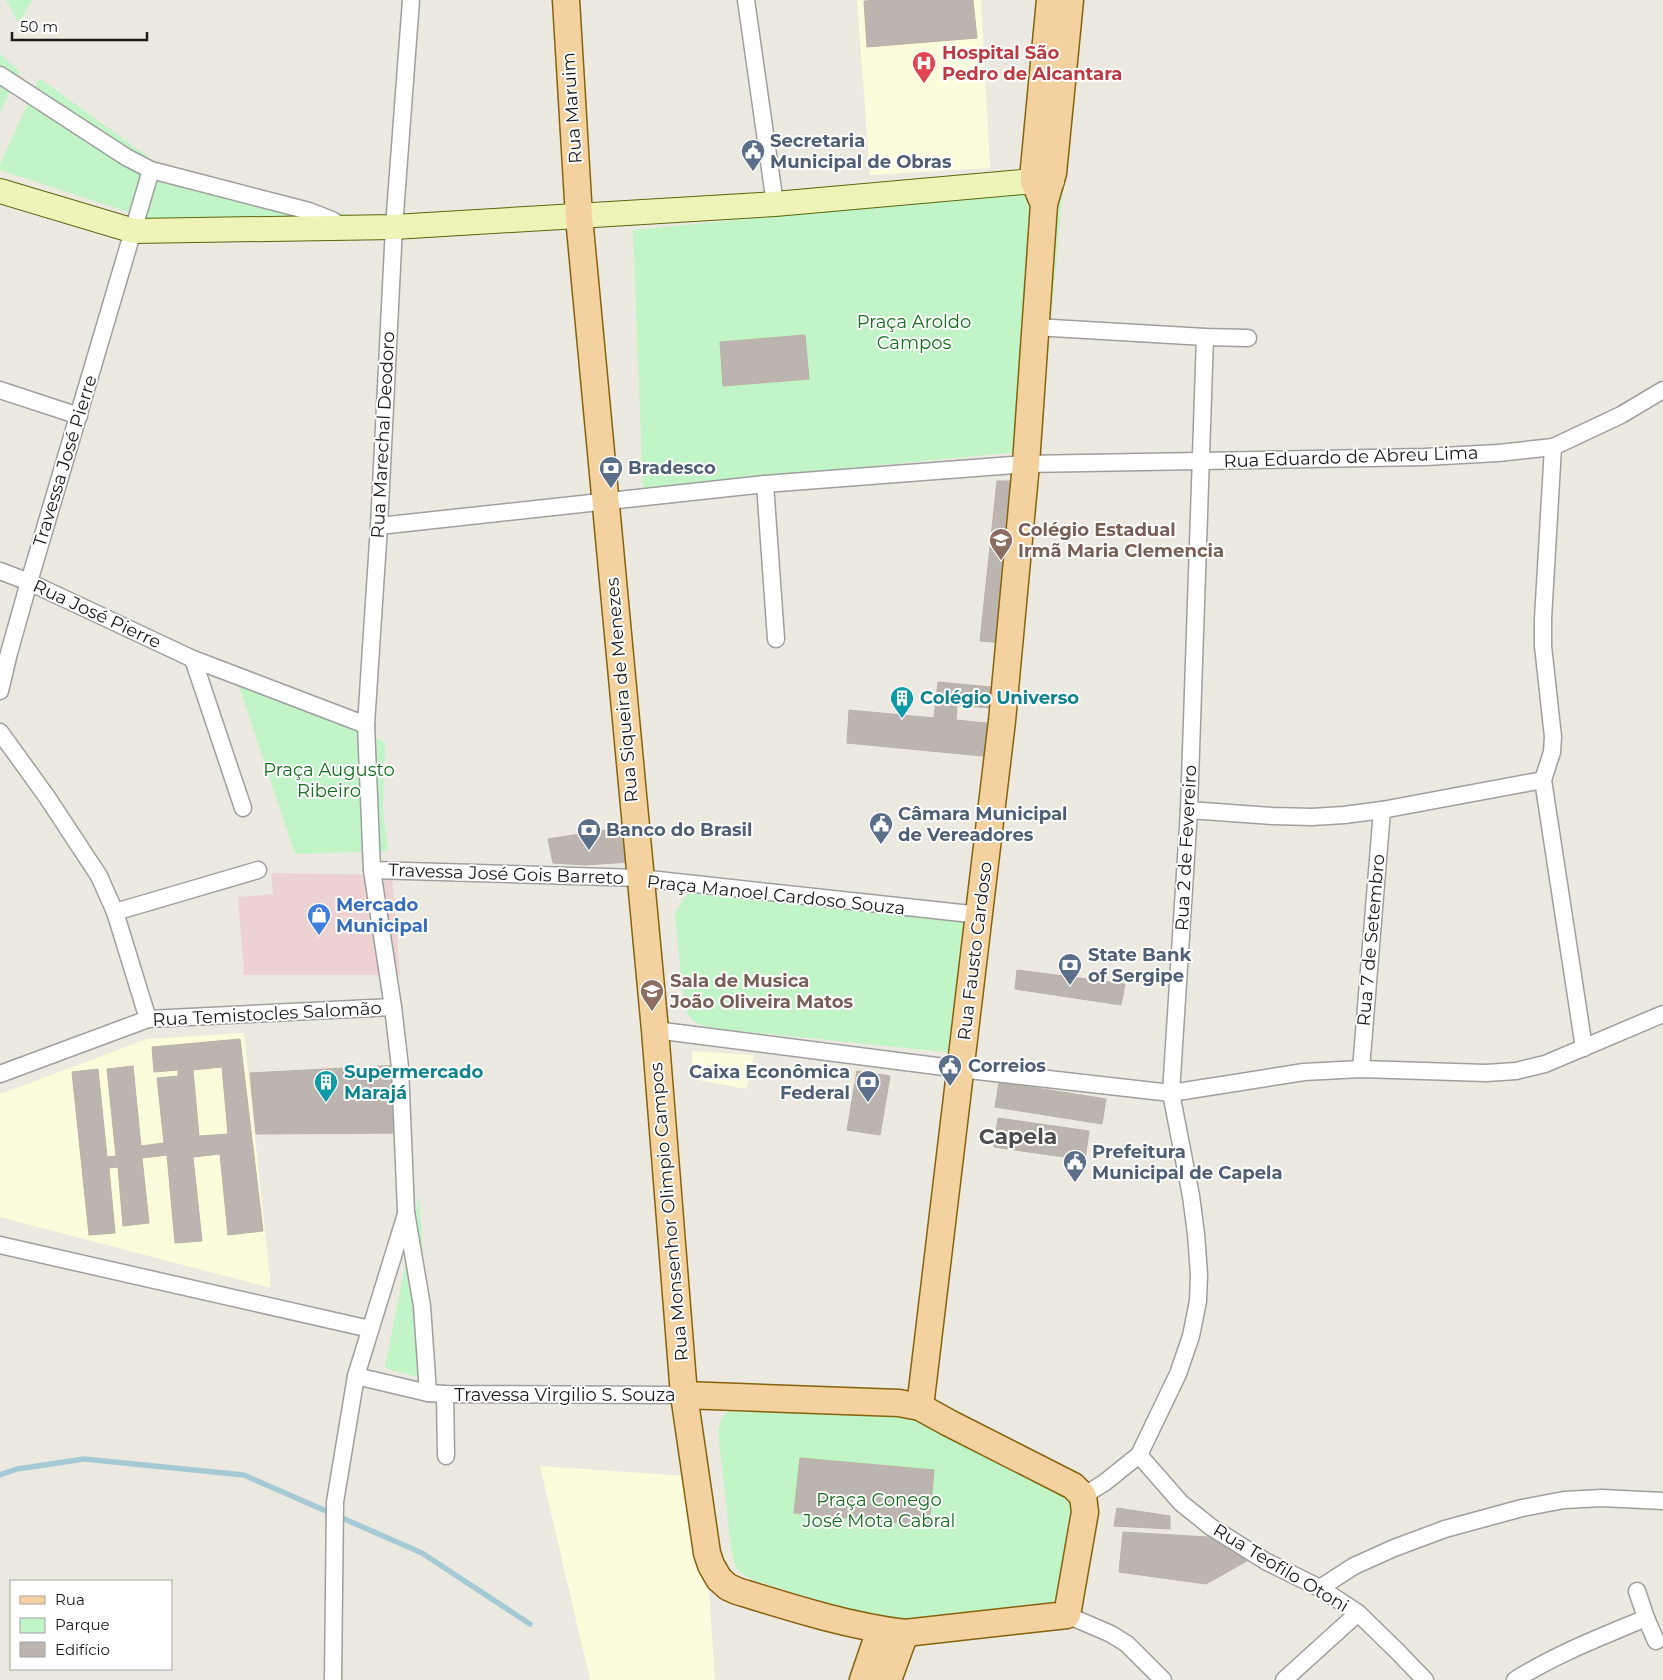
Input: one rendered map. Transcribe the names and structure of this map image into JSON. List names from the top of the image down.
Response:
{
  "streets": {
    "main road": [
      "Rua Maruim",
      "Rua Siqueira de Menezes",
      "Praça Manoel Cardoso Souza",
      "Rua Fausto Cardoso",
      "Rua Monsenhor Olimpio Campos"
    ],
    "street": [
      "Rua Marechal Deodoro",
      "Rua Eduardo de Abreu Lima",
      "Travessa José Pierre",
      "Rua José Pierre",
      "Rua 2 de Fevereiro",
      "Travessa José Gois Barreto",
      "Rua 7 de Setembro",
      "Rua Temistocles Salomão",
      "Travessa Virgilio S. Souza",
      "Rua Teofilo Otoni"
    ]
  },
  "crossings": [
    ["Rua Marechal Deodoro", "Travessa José Gois Barreto"],
    ["Rua Marechal Deodoro", "Rua Temistocles Salomão"],
    ["Rua Eduardo de Abreu Lima", "Rua 2 de Fevereiro"],
    ["Rua Eduardo de Abreu Lima", "Rua Fausto Cardoso"],
    ["Travessa José Pierre", "Rua José Pierre"],
    ["Rua Siqueira de Menezes", "Travessa José Gois Barreto"],
    ["Rua Siqueira de Menezes", "Praça Manoel Cardoso Souza"],
    ["Rua 2 de Fevereiro", "Rua Teofilo Otoni"],
    ["Travessa José Gois Barreto", "Praça Manoel Cardoso Souza"],
    ["Praça Manoel Cardoso Souza", "Rua Fausto Cardoso"],
    ["Praça Manoel Cardoso Souza", "Rua Monsenhor Olimpio Campos"],
    ["Rua Monsenhor Olimpio Campos", "Travessa Virgilio S. Souza"]
  ],
  "districts": ["Capela"],
  "parks": ["Praça Aroldo Campos", "Praça Augusto Ribeiro", "Praça Conego José Mota Cabral"],
  "places": {
    "hospital": ["Hospital São Pedro de Alcantara"],
    "public building": [
      "Secretaria Municipal de Obras",
      "Câmara Municipal de Vereadores",
      "Correios",
      "Prefeitura Municipal de Capela"
    ],
    "bank": [
      "Bradesco",
      "Banco do Brasil",
      "State Bank of Sergipe",
      "Caixa Econômica Federal"
    ],
    "school or university": ["Colégio Estadual Irmã Maria Clemencia", "Sala de Musica João Oliveira Matos"],
    "building": ["Colégio Universo", "Supermercado Marajá"],
    "shop": ["Mercado Municipal"]
  },
  "legend": ["Rua", "Parque", "Edifício"],
  "scale_bar": "50 m"
}
